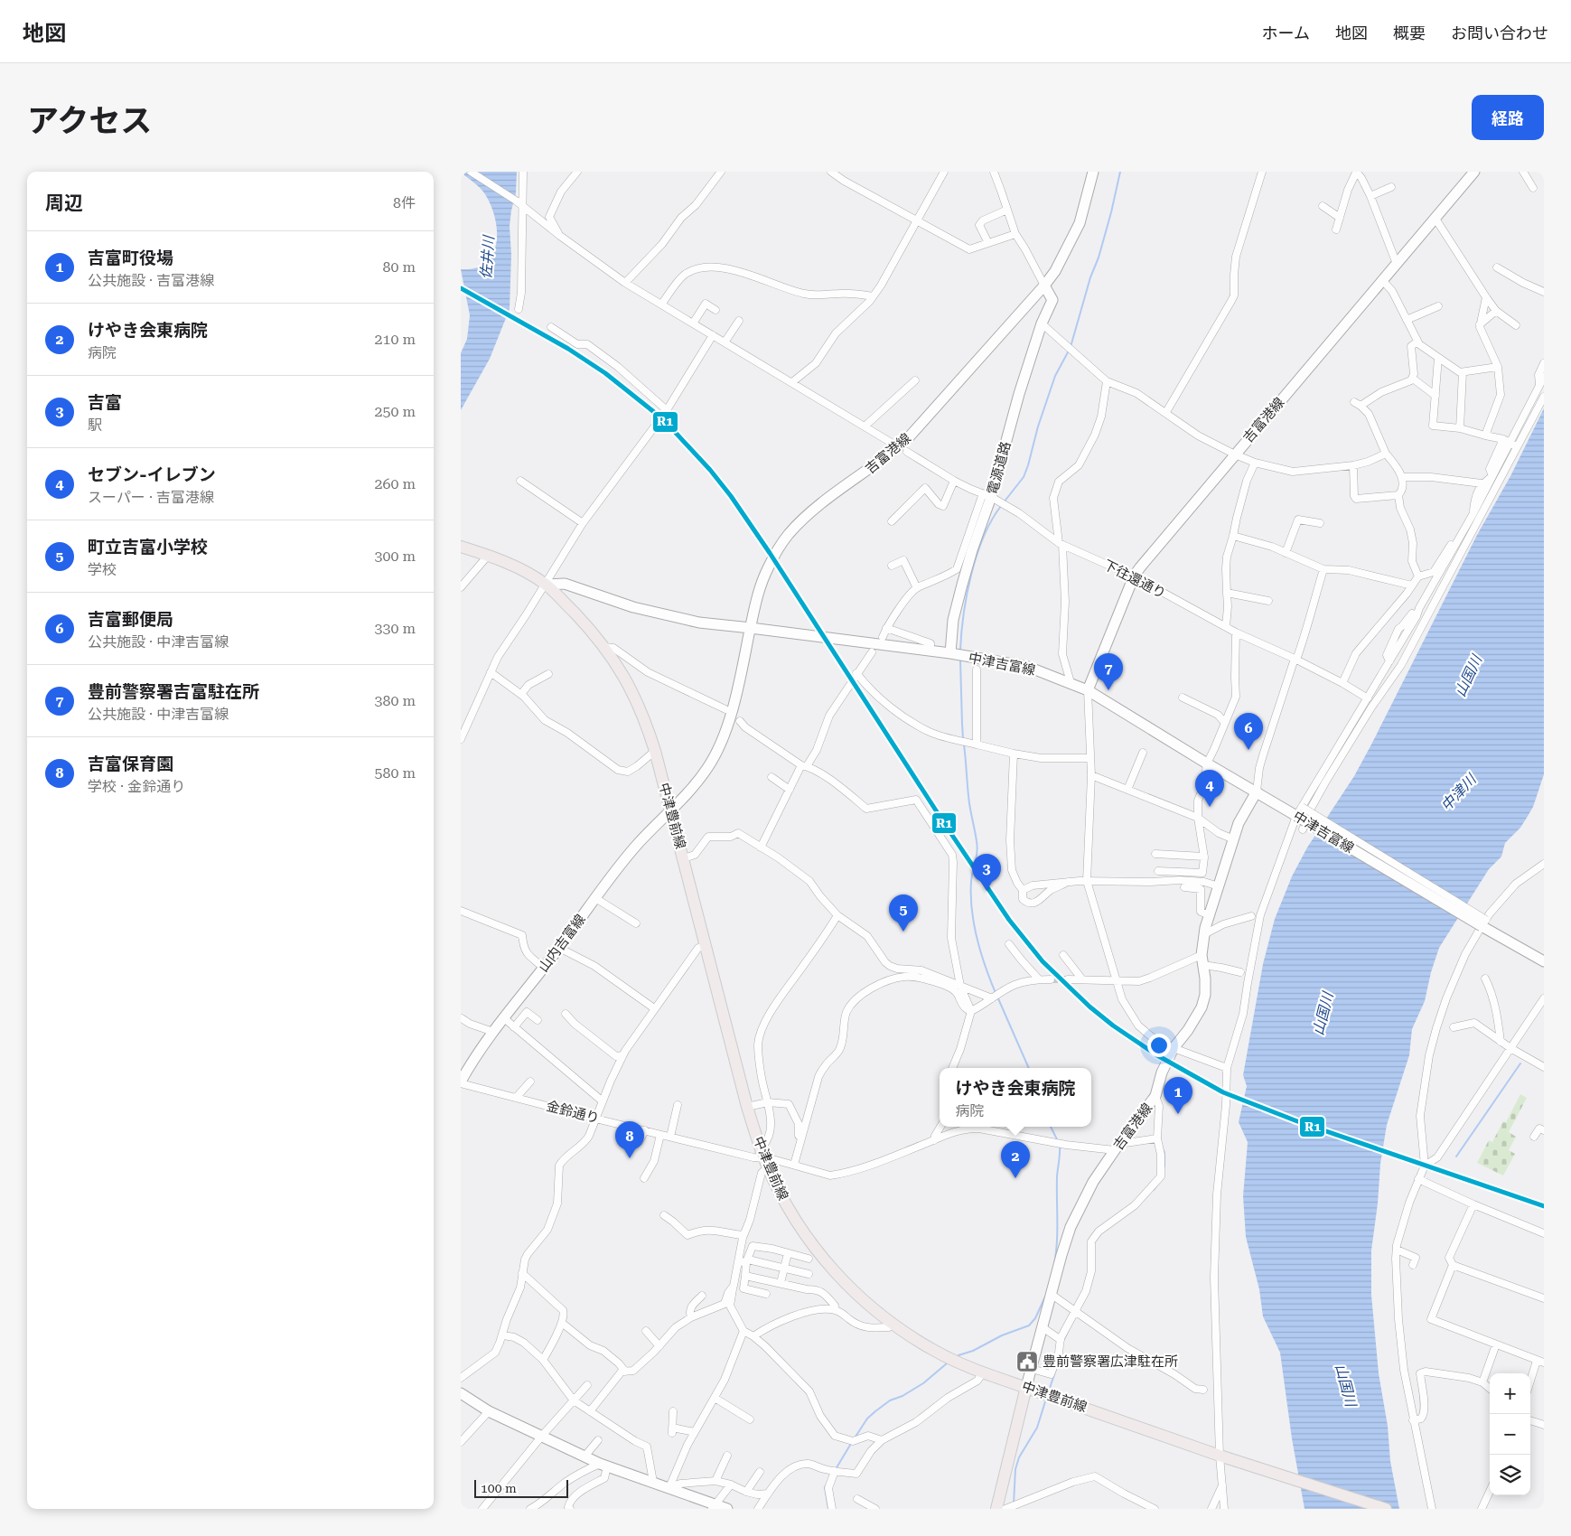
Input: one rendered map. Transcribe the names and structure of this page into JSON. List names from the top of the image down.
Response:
{
  "streets": {
    "main road": [
      "吉富港線",
      "電源道路",
      "中津吉富線",
      "中津豊前線",
      "山内吉富線"
    ],
    "street": ["下往還通り", "金鈴通り"]
  },
  "crossings": [
    ["吉富港線", "電源道路"],
    ["吉富港線", "下往還通り"],
    ["吉富港線", "中津吉富線"],
    ["吉富港線", "中津豊前線"],
    ["吉富港線", "金鈴通り"],
    ["電源道路", "下往還通り"],
    ["電源道路", "中津吉富線"],
    ["中津吉富線", "中津豊前線"],
    ["中津豊前線", "山内吉富線"],
    ["中津豊前線", "金鈴通り"],
    ["山内吉富線", "金鈴通り"]
  ],
  "water": ["佐井川", "山国川", "中津川"],
  "places": {
    "public building": ["豊前警察署広津駐在所"]
  },
  "lines": ["transit line R1"],
  "scale_bar": "100 m",
  "page": {
    "header": "地図",
    "nav": [
      "ホーム",
      "地図",
      "概要",
      "お問い合わせ"
    ],
    "title": "アクセス",
    "buttons": "経路",
    "heading": ["周辺", "8件"],
    "list": [
      {
        "mark": "1",
        "name": "吉富町役場",
        "note": "公共施設 · 吉富港線",
        "value": "80 m"
      },
      {
        "mark": "2",
        "name": "けやき会東病院",
        "note": "病院",
        "value": "210 m"
      },
      {
        "mark": "3",
        "name": "吉富",
        "note": "駅",
        "value": "250 m"
      },
      {
        "mark": "4",
        "name": "セブン-イレブン",
        "note": "スーパー · 吉富港線",
        "value": "260 m"
      },
      {
        "mark": "5",
        "name": "町立吉富小学校",
        "note": "学校",
        "value": "300 m"
      },
      {
        "mark": "6",
        "name": "吉富郵便局",
        "note": "公共施設 · 中津吉富線",
        "value": "330 m"
      },
      {
        "mark": "7",
        "name": "豊前警察署吉富駐在所",
        "note": "公共施設 · 中津吉富線",
        "value": "380 m"
      },
      {
        "mark": "8",
        "name": "吉富保育園",
        "note": "学校 · 金鈴通り",
        "value": "580 m"
      }
    ],
    "pins": [
      "7",
      "6",
      "4",
      "3",
      "5",
      "1",
      "8",
      "2"
    ],
    "popup": ["けやき会東病院", "病院"],
    "map_buttons": ["+", "−"],
    "scale": "100 m"
  }
}
